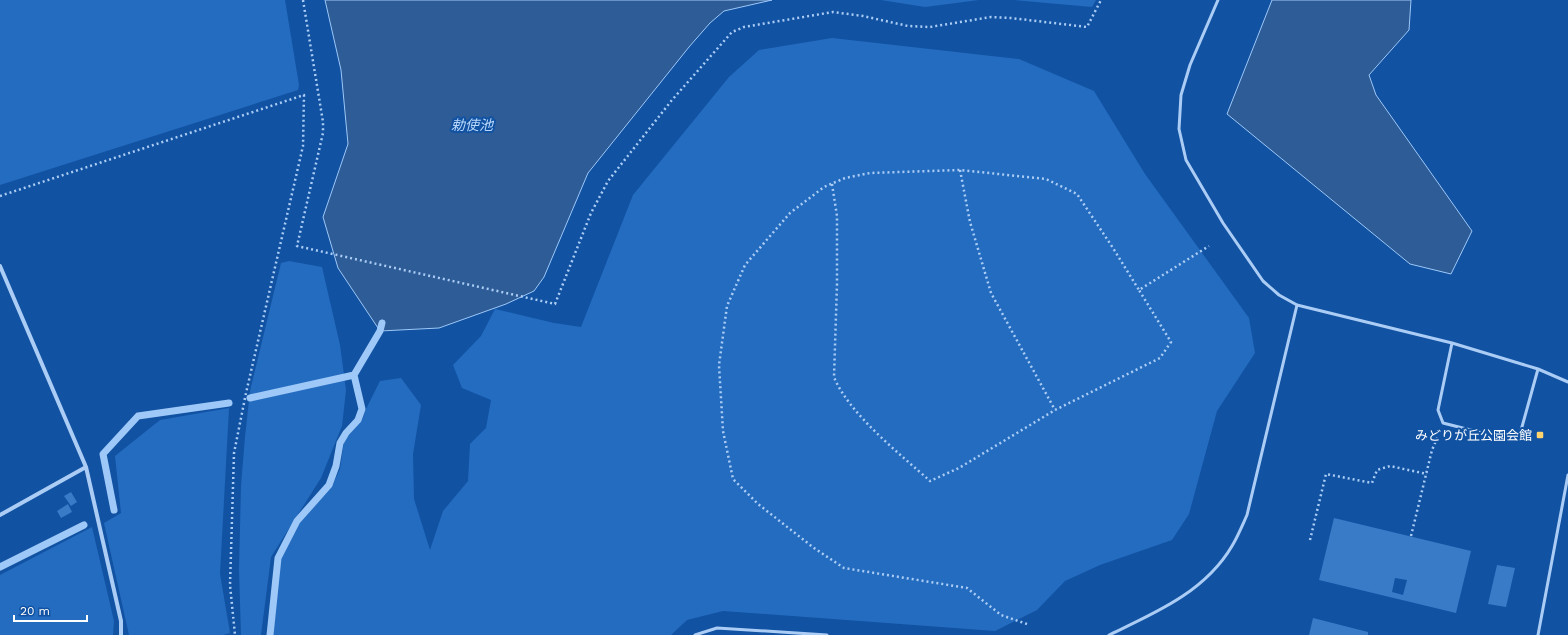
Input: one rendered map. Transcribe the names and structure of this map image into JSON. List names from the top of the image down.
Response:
{
  "water": ["勅使池"],
  "places": {
    "transit": ["みどりが丘公園会館"]
  },
  "scale_bar": "20 m"
}
